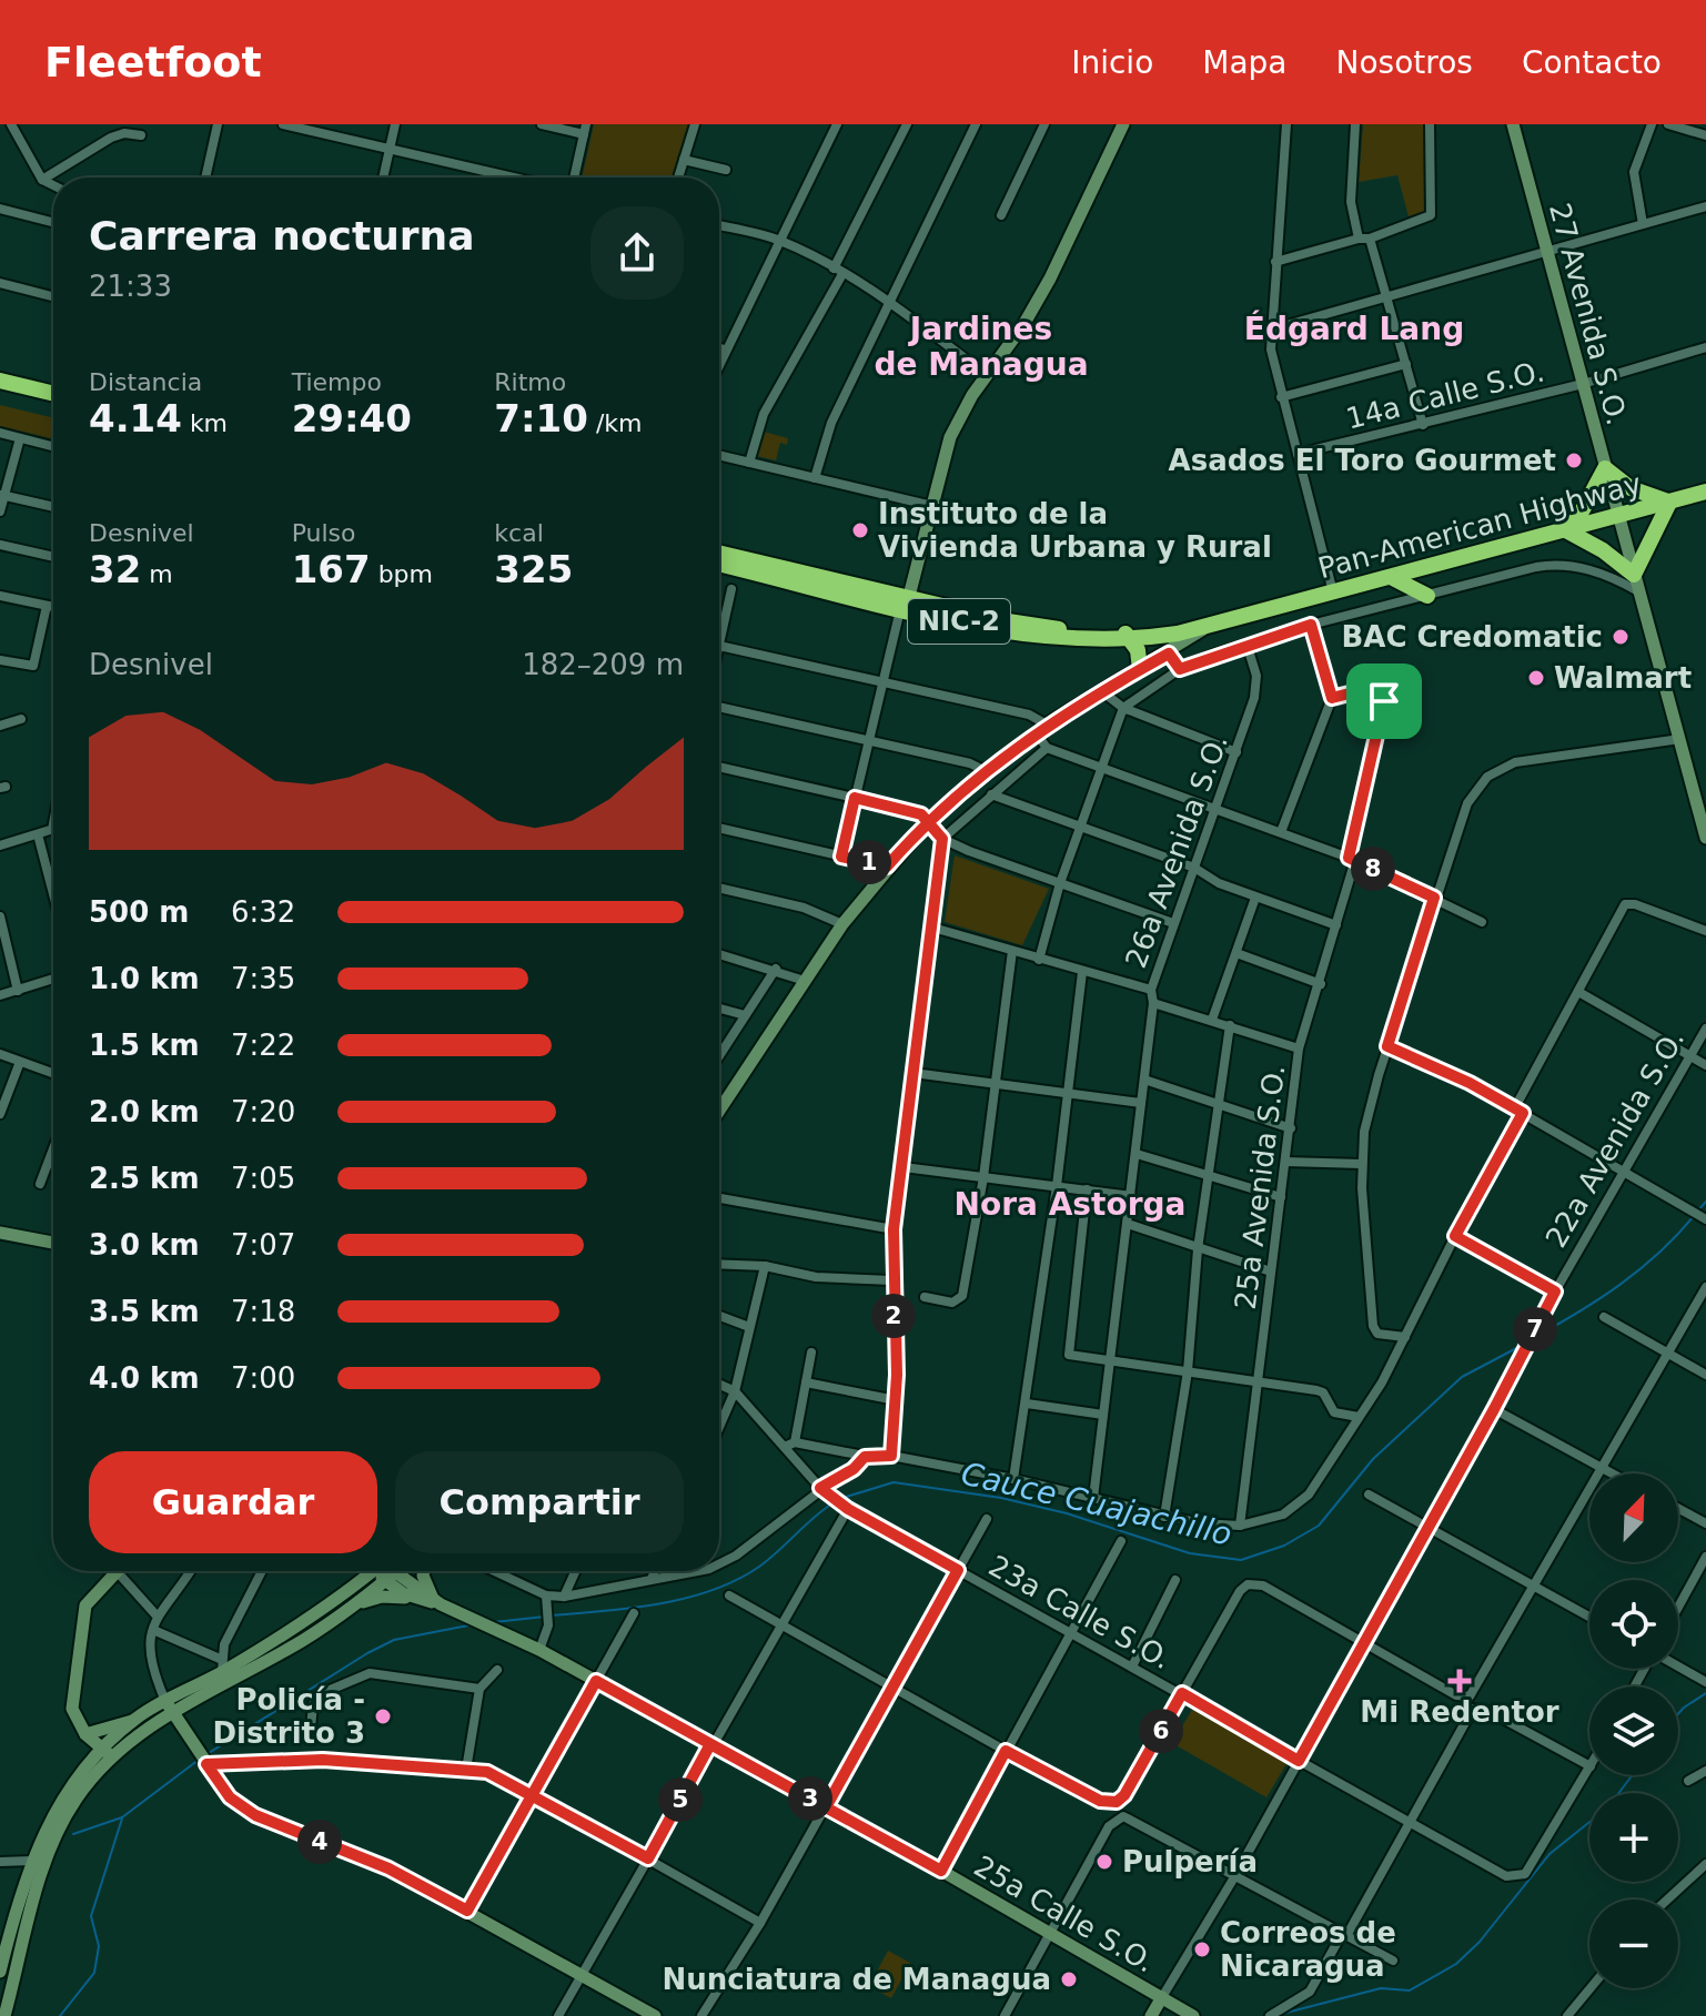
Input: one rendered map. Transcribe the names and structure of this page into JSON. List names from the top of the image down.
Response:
{
  "streets": {
    "highway": ["Pan-American Highway", "NIC-2"],
    "main road": ["27 Avenida S.O.", "22a Avenida S.O.", "25a Calle S.O."],
    "street": [
      "14a Calle S.O.",
      "26a Avenida S.O.",
      "25a Avenida S.O.",
      "23a Calle S.O."
    ]
  },
  "crossings": [
    ["27 Avenida S.O.", "14a Calle S.O."],
    ["27 Avenida S.O.", "Pan-American Highway"],
    ["22a Avenida S.O.", "23a Calle S.O."],
    ["22a Avenida S.O.", "25a Calle S.O."]
  ],
  "districts": ["Jardines de Managua", "Édgard Lang", "Nora Astorga"],
  "water": ["Cauce Cuajachillo"],
  "places": {
    "other": [
      "Asados El Toro Gourmet",
      "Instituto de la Vivienda Urbana y Rural",
      "BAC Credomatic",
      "Walmart",
      "Policía - Distrito 3",
      "Pulpería",
      "Correos de Nicaragua",
      "Nunciatura de Managua"
    ],
    "health": ["Mi Redentor"]
  },
  "north": "top right",
  "page": {
    "header": "Fleetfoot",
    "nav": [
      "Inicio",
      "Mapa",
      "Nosotros",
      "Contacto"
    ],
    "heading": ["Carrera nocturna", "21:33"],
    "stats": [
      ["Distancia", "4.14 km"],
      ["Tiempo", "29:40"],
      ["Ritmo", "7:10 /km"],
      ["Desnivel", "32 m"],
      ["Pulso", "167 bpm"],
      ["kcal", "325"]
    ],
    "chart": ["Desnivel", "182–209 m"],
    "pins": [
      "1",
      "8",
      "2",
      "7",
      "6",
      "3",
      "5",
      "4"
    ],
    "list": [
      {
        "name": "500 m",
        "note": "6:32"
      },
      {
        "name": "1.0 km",
        "note": "7:35"
      },
      {
        "name": "1.5 km",
        "note": "7:22"
      },
      {
        "name": "2.0 km",
        "note": "7:20"
      },
      {
        "name": "2.5 km",
        "note": "7:05"
      },
      {
        "name": "3.0 km",
        "note": "7:07"
      },
      {
        "name": "3.5 km",
        "note": "7:18"
      },
      {
        "name": "4.0 km",
        "note": "7:00"
      }
    ],
    "buttons": ["Guardar", "Compartir"],
    "map_buttons": ["+", "−"]
  }
}
